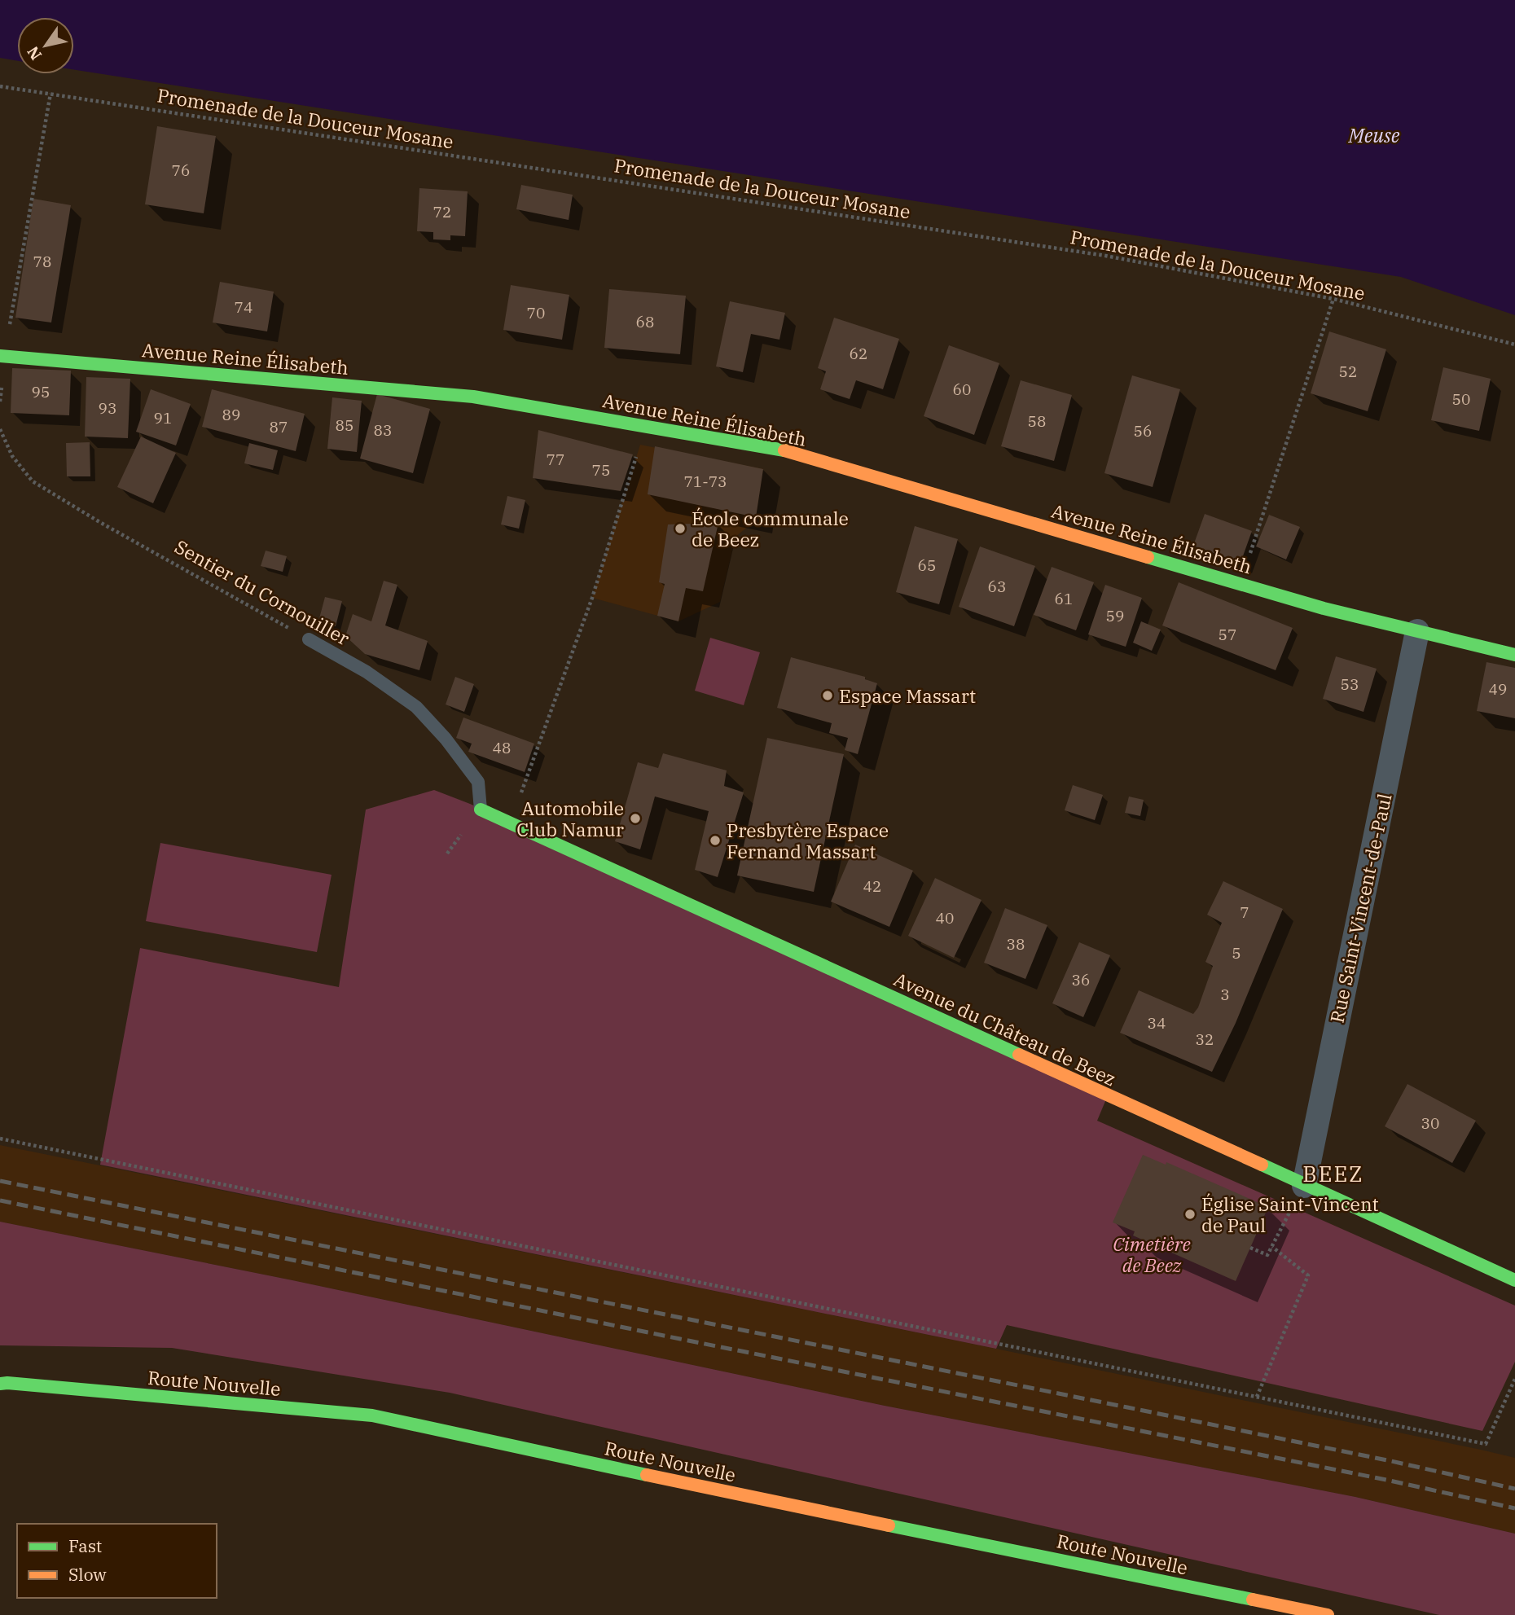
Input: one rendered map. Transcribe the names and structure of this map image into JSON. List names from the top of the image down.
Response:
{
  "streets": {
    "street": [
      "Avenue Reine Élisabeth",
      "Rue Saint-Vincent-de-Paul",
      "Avenue du Château de Beez",
      "Route Nouvelle"
    ],
    "lane": ["Sentier du Cornouiller"],
    "path": ["Promenade de la Douceur Mosane"]
  },
  "crossings": [
    ["Avenue Reine Élisabeth", "Rue Saint-Vincent-de-Paul"],
    ["Sentier du Cornouiller", "Avenue du Château de Beez"],
    ["Rue Saint-Vincent-de-Paul", "Avenue du Château de Beez"]
  ],
  "districts": ["BEEZ"],
  "water": ["Meuse"],
  "parks": ["Cimetière de Beez"],
  "places": [
    "École communale de Beez",
    "Espace Massart",
    "Automobile Club Namur",
    "Presbytère Espace Fernand Massart",
    "Église Saint-Vincent de Paul"
  ],
  "house_numbers": [
    "76",
    "72",
    "78",
    "74",
    "70",
    "68",
    "62",
    "52",
    "60",
    "95",
    "50",
    "93",
    "89",
    "91",
    "58",
    "85",
    "87",
    "83",
    "56",
    "77",
    "75",
    "71-73",
    "65",
    "63",
    "61",
    "59",
    "57",
    "53",
    "49",
    "48",
    "42",
    "7",
    "40",
    "38",
    "5",
    "36",
    "3",
    "34",
    "32",
    "30"
  ],
  "legend": ["Fast", "Slow"],
  "north": "bottom left"
}
